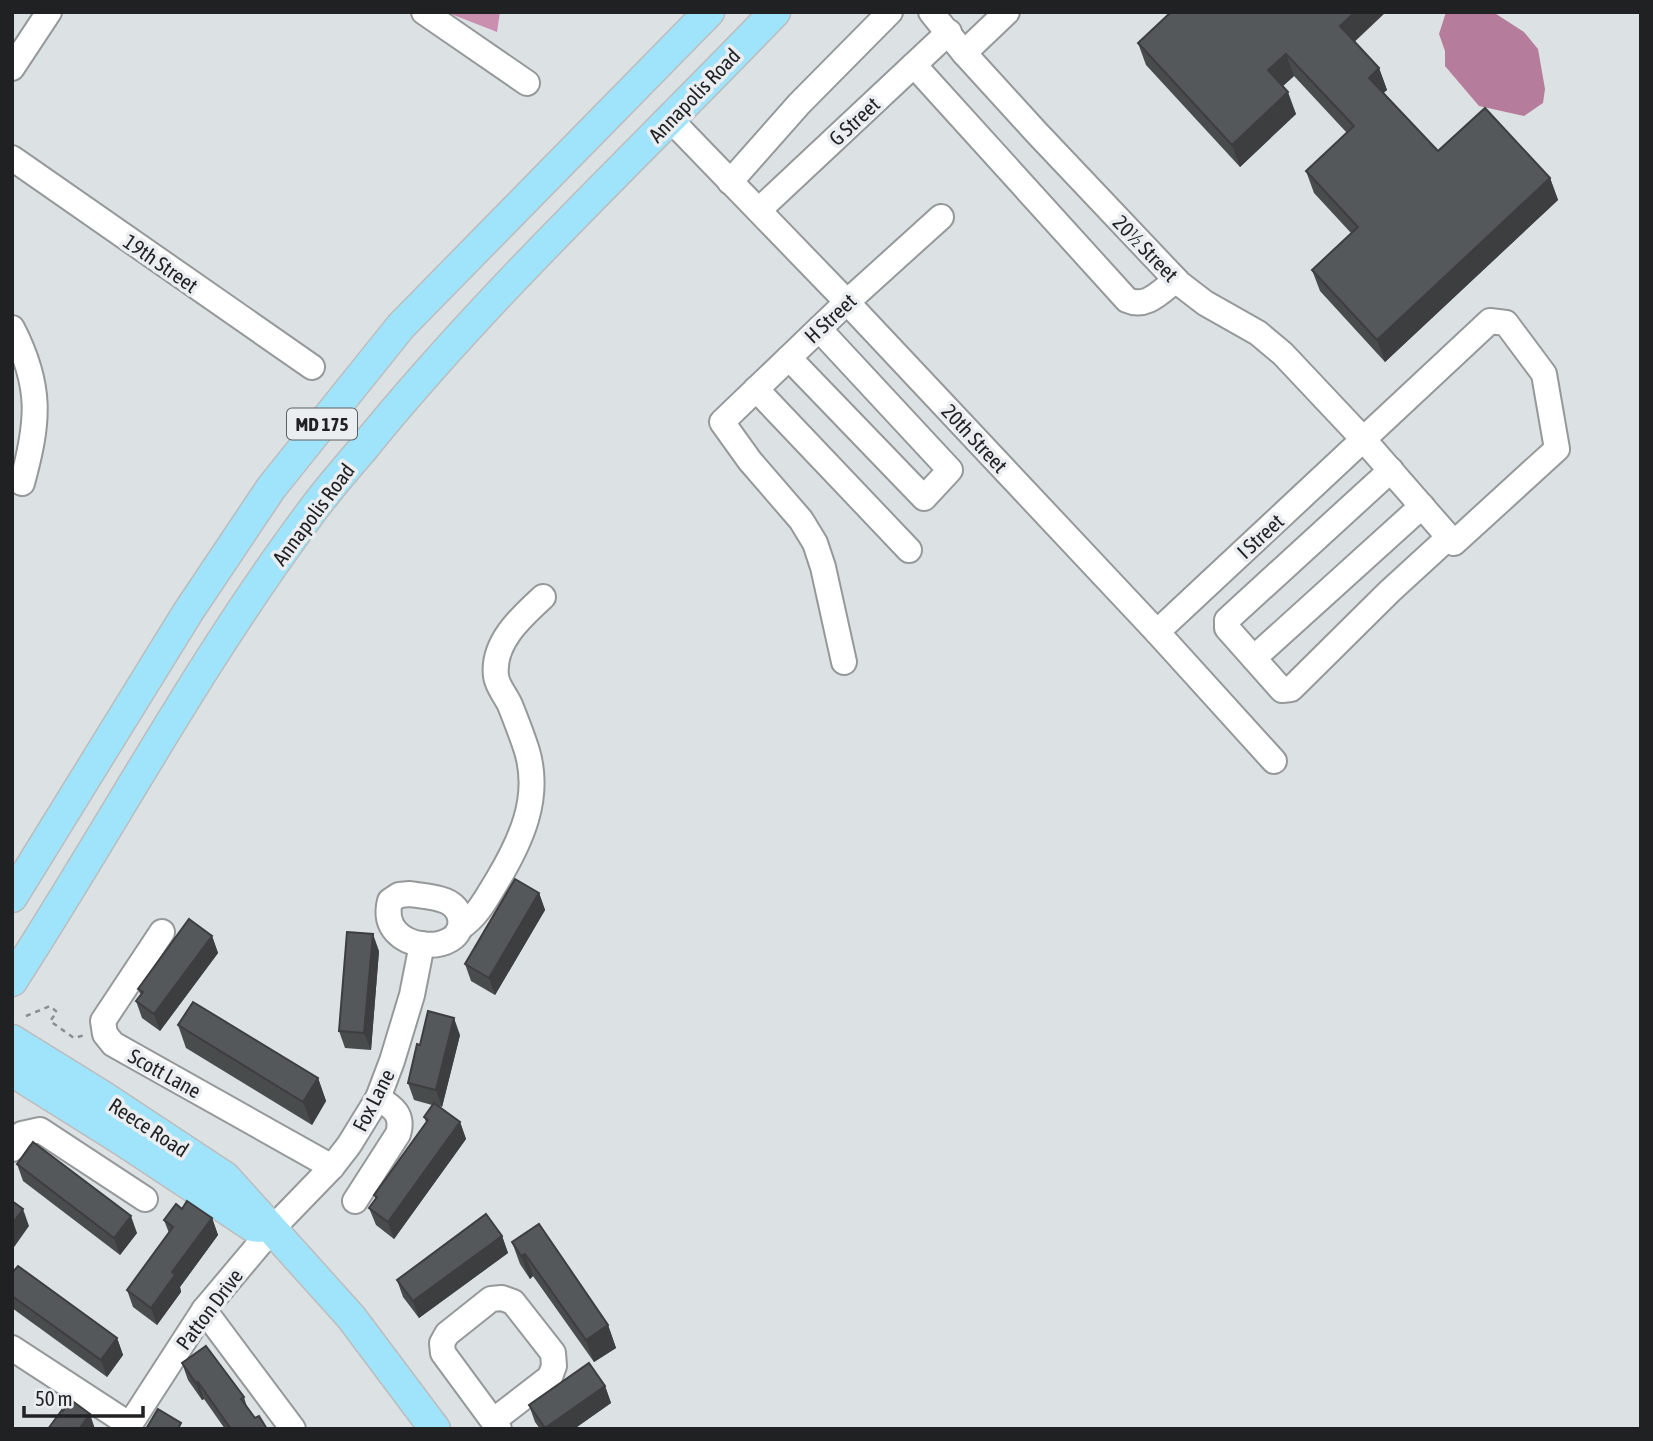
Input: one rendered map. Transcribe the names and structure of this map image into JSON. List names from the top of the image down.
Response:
{
  "streets": {
    "main road": ["Annapolis Road", "MD 175", "Reece Road"],
    "street": [
      "G Street",
      "20½ Street",
      "19th Street",
      "H Street",
      "20th Street",
      "I Street",
      "Scott Lane",
      "Fox Lane",
      "Patton Drive"
    ]
  },
  "crossings": [
    ["Annapolis Road", "20th Street"],
    ["G Street", "20½ Street"],
    ["G Street", "20th Street"],
    ["20½ Street", "I Street"],
    ["H Street", "20th Street"],
    ["20th Street", "I Street"],
    ["Scott Lane", "Fox Lane"],
    ["Fox Lane", "Reece Road"],
    ["Fox Lane", "Patton Drive"],
    ["Reece Road", "Patton Drive"]
  ],
  "scale_bar": "50 m"
}
